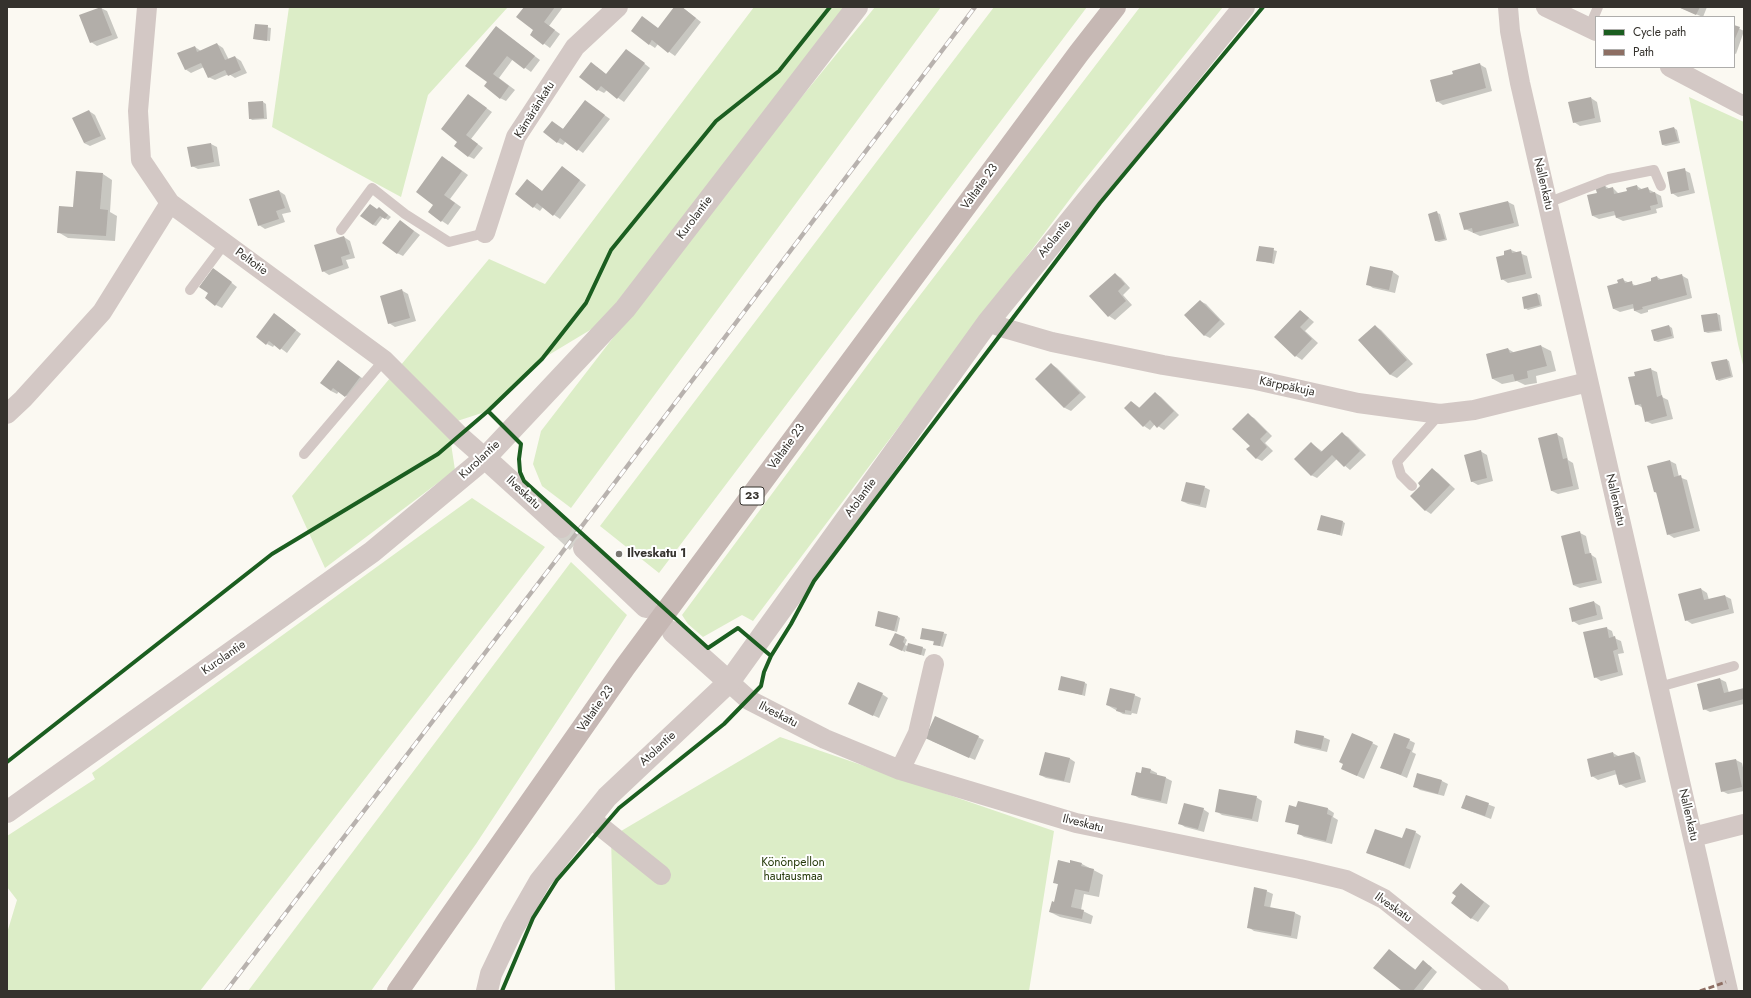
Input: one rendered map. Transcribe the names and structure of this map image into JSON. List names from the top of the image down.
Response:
{
  "streets": {
    "highway": ["Valtatie 23", "23"],
    "street": [
      "Kämäränkatu",
      "Nallenkatu",
      "Kurolantie",
      "Atolantie",
      "Peltotie",
      "Kärppäkuja",
      "Ilveskatu"
    ]
  },
  "crossings": [
    ["Nallenkatu", "Kärppäkuja"],
    ["Kurolantie", "Peltotie"],
    ["Kurolantie", "Ilveskatu"],
    ["Atolantie", "Kärppäkuja"],
    ["Atolantie", "Ilveskatu"],
    ["Peltotie", "Ilveskatu"]
  ],
  "parks": ["Könönpellon hautausmaa"],
  "places": ["Ilveskatu 1"],
  "legend": ["Cycle path", "Path"]
}
